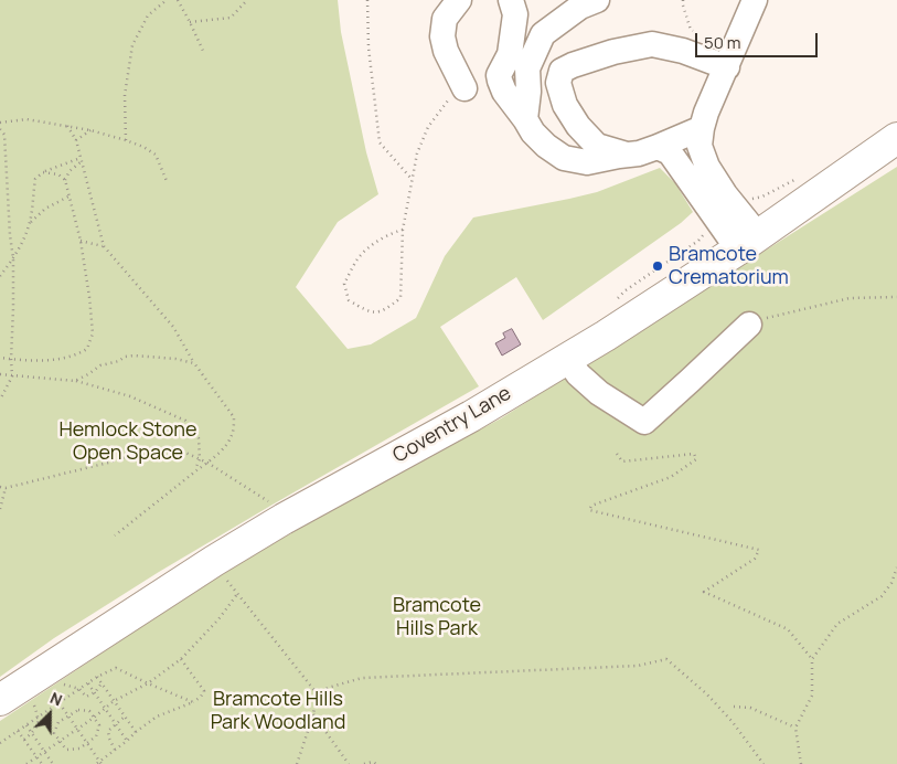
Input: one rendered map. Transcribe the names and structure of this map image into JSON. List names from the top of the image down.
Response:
{
  "streets": {
    "main road": ["Coventry Lane"]
  },
  "parks": ["Hemlock Stone Open Space", "Bramcote Hills Park", "Bramcote Hills Park Woodland"],
  "places": ["Bramcote Crematorium"],
  "scale_bar": "50 m",
  "north": "top right"
}
